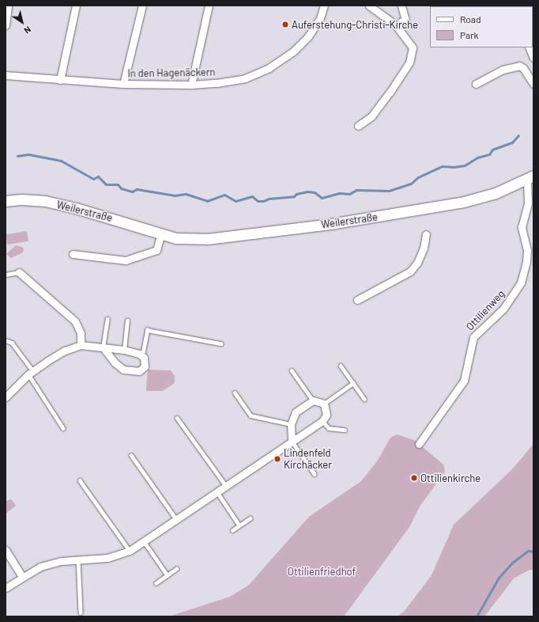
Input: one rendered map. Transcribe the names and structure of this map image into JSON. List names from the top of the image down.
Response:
{
  "streets": {
    "main road": ["Weilerstraße"],
    "street": ["In den Hagenäckern", "Ottilienweg"]
  },
  "crossings": [
    ["Weilerstraße", "Ottilienweg"]
  ],
  "parks": ["Ottilienfriedhof"],
  "places": ["Auferstehung-Christi-Kirche", "Lindenfeld Kirchäcker", "Ottilienkirche"],
  "legend": ["Road", "Park"],
  "north": "bottom right"
}
